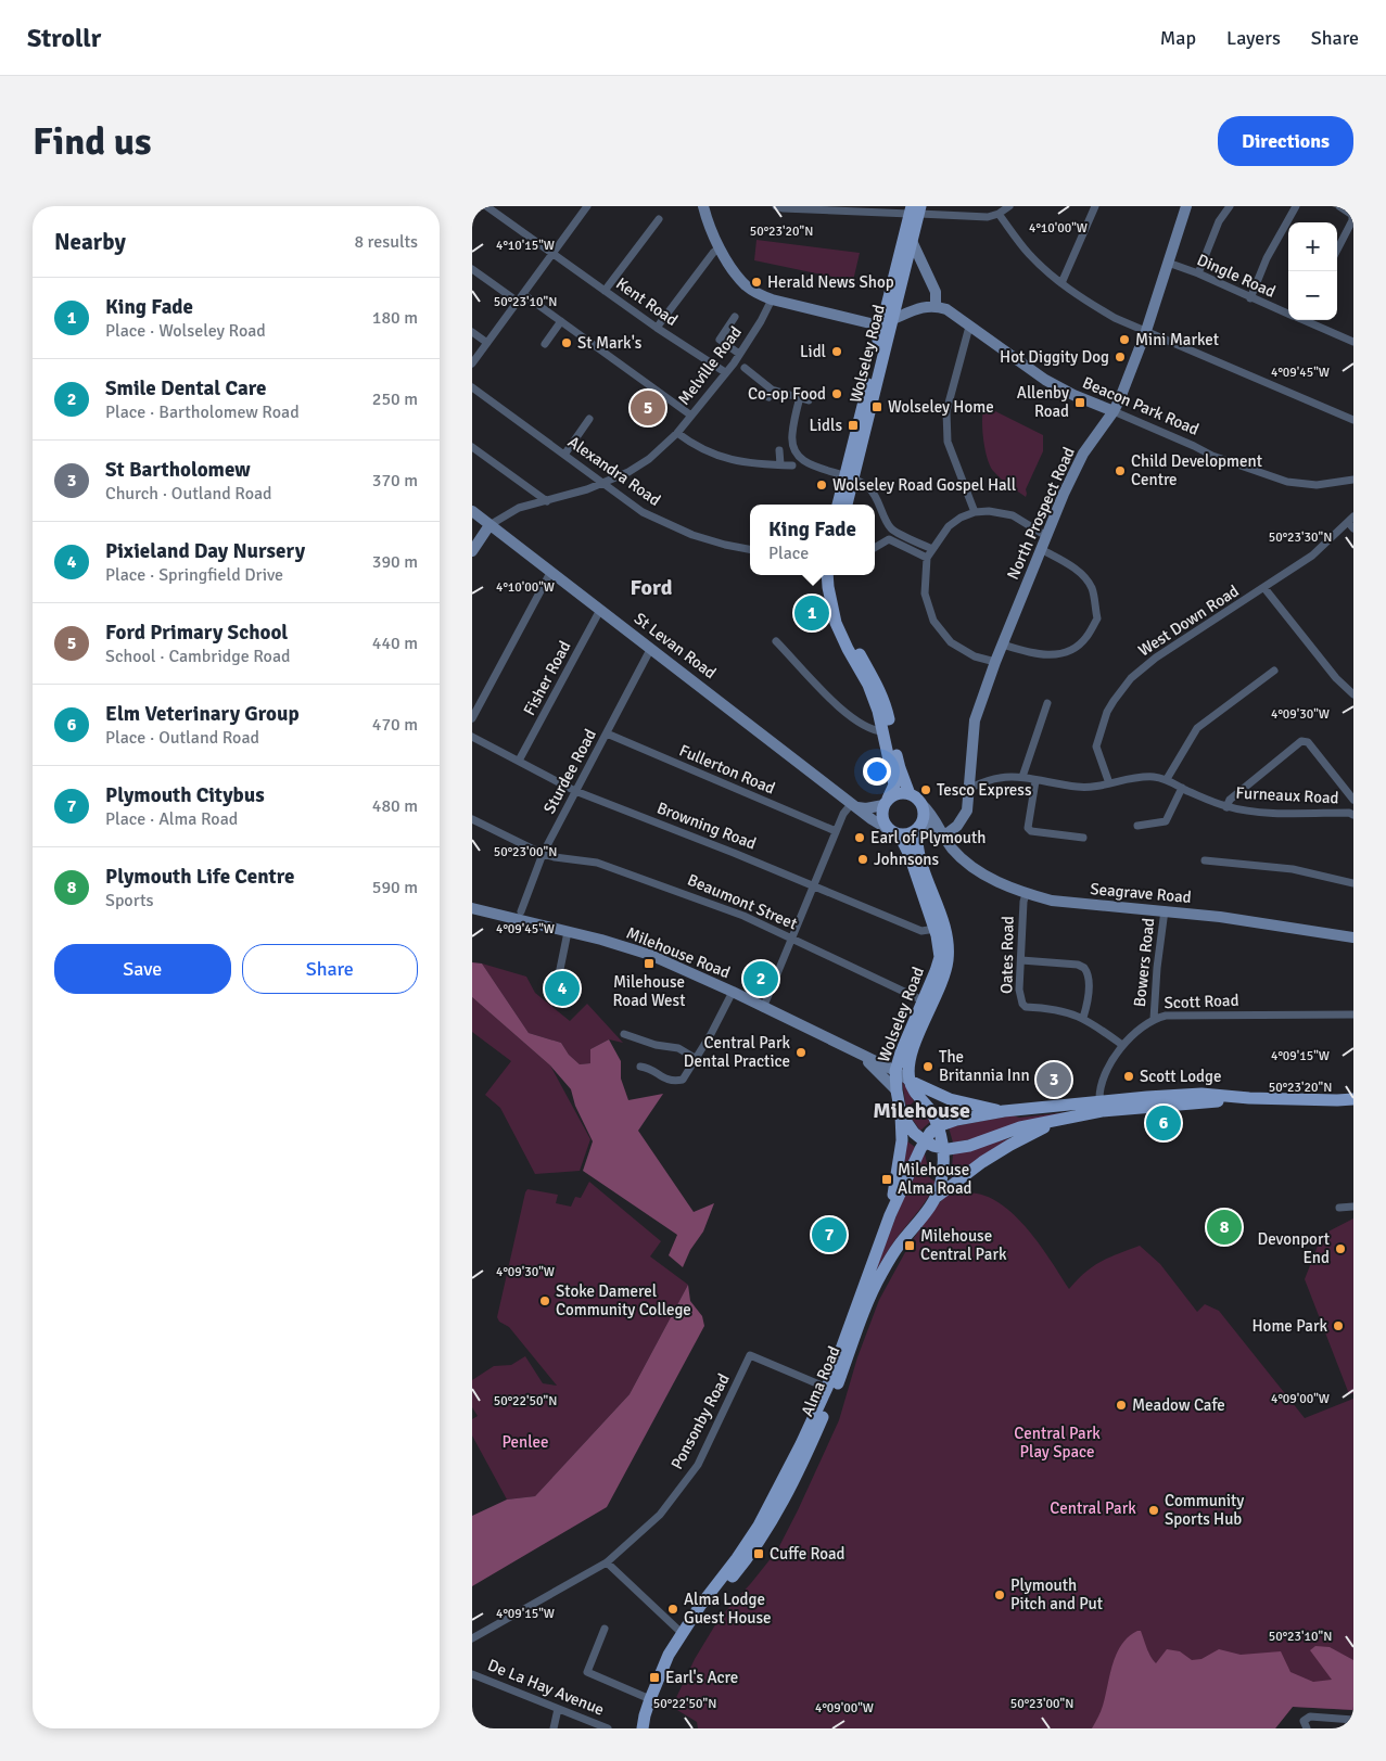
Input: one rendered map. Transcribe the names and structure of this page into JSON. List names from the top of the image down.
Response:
{
  "streets": {
    "main road": ["Wolseley Road", "Alma Road"],
    "street": [
      "Dingle Road",
      "Kent Road",
      "Melville Road",
      "Beacon Park Road",
      "Alexandra Road",
      "North Prospect Road",
      "West Down Road",
      "St Levan Road",
      "Fisher Road",
      "Fullerton Road",
      "Sturdee Road",
      "Furneaux Road",
      "Browning Road",
      "Seagrave Road",
      "Beaumont Street",
      "Milehouse Road",
      "Oates Road",
      "Bowers Road",
      "Scott Road",
      "Ponsonby Road",
      "De La Hay Avenue"
    ]
  },
  "crossings": [
    ["Dingle Road", "North Prospect Road"],
    ["Kent Road", "Melville Road"],
    ["Wolseley Road", "St Levan Road"],
    ["Wolseley Road", "Browning Road"],
    ["Wolseley Road", "Beaumont Street"],
    ["Wolseley Road", "Milehouse Road"],
    ["Wolseley Road", "Alma Road"],
    ["Melville Road", "Alexandra Road"],
    ["Melville Road", "St Levan Road"],
    ["Beacon Park Road", "North Prospect Road"],
    ["North Prospect Road", "Furneaux Road"],
    ["North Prospect Road", "Seagrave Road"],
    ["West Down Road", "Furneaux Road"],
    ["St Levan Road", "Fisher Road"],
    ["St Levan Road", "Sturdee Road"],
    ["Fisher Road", "Browning Road"],
    ["Fullerton Road", "Sturdee Road"],
    ["Sturdee Road", "Browning Road"],
    ["Sturdee Road", "Beaumont Street"],
    ["Seagrave Road", "Oates Road"],
    ["Seagrave Road", "Bowers Road"],
    ["Oates Road", "Scott Road"],
    ["Bowers Road", "Scott Road"],
    ["Alma Road", "Ponsonby Road"]
  ],
  "districts": ["Ford", "Milehouse"],
  "parks": ["Central Park Play Space", "Penlee", "Central Park"],
  "places": {
    "other": [
      "Herald News Shop",
      "Mini Market",
      "St Mark's",
      "Lidl",
      "Hot Diggity Dog",
      "Co-op Food",
      "Child Development Centre",
      "Wolseley Road Gospel Hall",
      "Tesco Express",
      "Earl of Plymouth",
      "Johnsons",
      "Central Park Dental Practice",
      "The Britannia Inn",
      "Scott Lodge",
      "Devonport End",
      "Stoke Damerel Community College",
      "Home Park",
      "Meadow Cafe",
      "Community Sports Hub",
      "Plymouth Pitch and Put",
      "Alma Lodge Guest House"
    ],
    "transit": [
      "Allenby Road",
      "Wolseley Home",
      "Lidls",
      "Milehouse Road West",
      "Milehouse Alma Road",
      "Milehouse Central Park",
      "Cuffe Road",
      "Earl's Acre"
    ]
  },
  "page": {
    "header": "Strollr",
    "nav": ["Map", "Layers", "Share"],
    "buttons": [
      "Directions",
      ["Save", "Share"]
    ],
    "title": "Find us",
    "heading": ["Nearby", "8 results"],
    "map_buttons": ["+", "−"],
    "list": [
      {
        "mark": "1",
        "name": "King Fade",
        "note": "Place · Wolseley Road",
        "value": "180 m"
      },
      {
        "mark": "2",
        "name": "Smile Dental Care",
        "note": "Place · Bartholomew Road",
        "value": "250 m"
      },
      {
        "mark": "3",
        "name": "St Bartholomew",
        "note": "Church · Outland Road",
        "value": "370 m"
      },
      {
        "mark": "4",
        "name": "Pixieland Day Nursery",
        "note": "Place · Springfield Drive",
        "value": "390 m"
      },
      {
        "mark": "5",
        "name": "Ford Primary School",
        "note": "School · Cambridge Road",
        "value": "440 m"
      },
      {
        "mark": "6",
        "name": "Elm Veterinary Group",
        "note": "Place · Outland Road",
        "value": "470 m"
      },
      {
        "mark": "7",
        "name": "Plymouth Citybus",
        "note": "Place · Alma Road",
        "value": "480 m"
      },
      {
        "mark": "8",
        "name": "Plymouth Life Centre",
        "note": "Sports",
        "value": "590 m"
      }
    ],
    "pins": [
      "5",
      "1",
      "2",
      "4",
      "3",
      "6",
      "8",
      "7"
    ],
    "popup": ["King Fade", "Place"]
  },
  "coordinates": [
    "4°10'00\"W",
    "50°23'20\"N",
    "4°10'15\"W",
    "50°23'10\"N",
    "4°09'45\"W",
    "50°23'30\"N",
    "4°09'30\"W",
    "50°23'00\"N",
    "4°09'15\"W",
    "4°09'00\"W",
    "50°22'50\"N"
  ]
}
